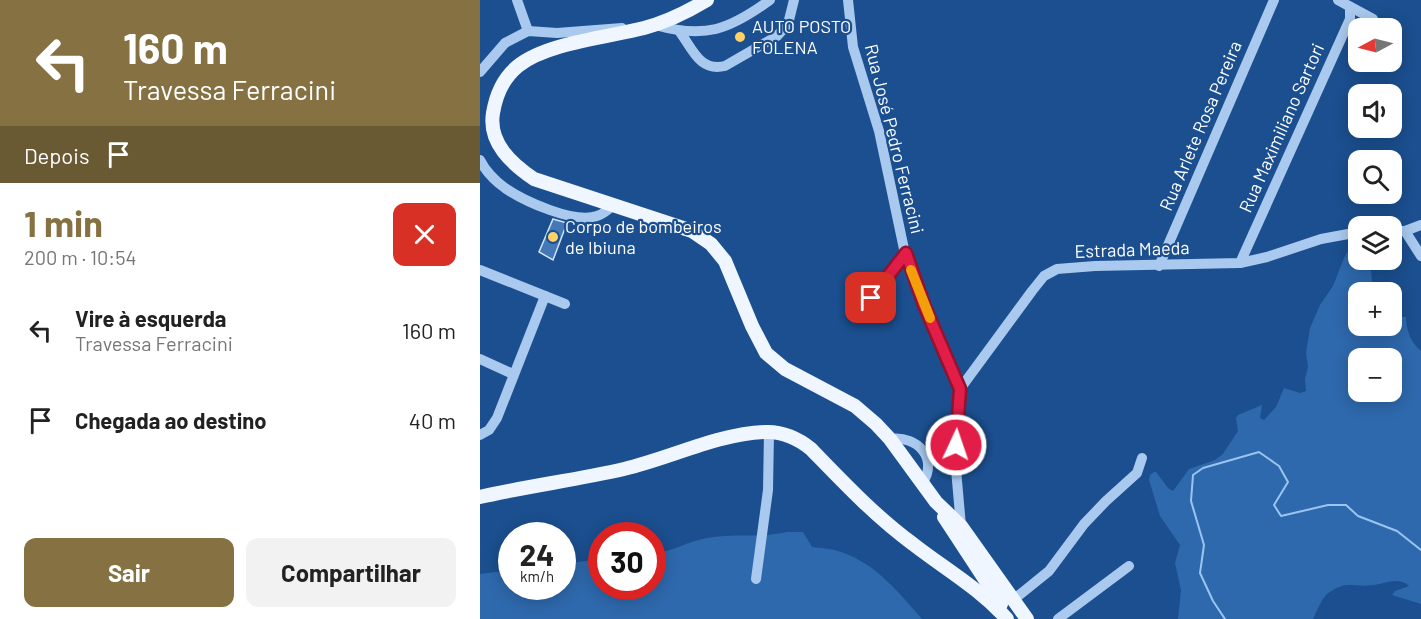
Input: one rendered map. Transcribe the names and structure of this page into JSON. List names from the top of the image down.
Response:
{
  "streets": {
    "street": [
      "Rua Arlete Rosa Pereira",
      "Rua Maximiliano Sartori",
      "Rua José Pedro Ferracini",
      "Estrada Maeda"
    ]
  },
  "crossings": [
    ["Rua Arlete Rosa Pereira", "Estrada Maeda"],
    ["Rua Maximiliano Sartori", "Estrada Maeda"],
    ["Rua José Pedro Ferracini", "Estrada Maeda"]
  ],
  "places": ["AUTO POSTO FOLENA", "Corpo de bombeiros de Ibiuna"],
  "north": "left",
  "page": {
    "turn": ["160 m", "Travessa Ferracini"],
    "map_buttons": ["+", "−"],
    "then": "Depois",
    "heading": ["1 min", "200 m · 10:54"],
    "list": [
      {
        "name": "Vire à esquerda",
        "note": "Travessa Ferracini",
        "value": "160 m"
      },
      {
        "name": "Chegada ao destino",
        "value": "40 m"
      }
    ],
    "speed": "24 km/h",
    "limit": "30",
    "buttons": ["Sair", "Compartilhar"]
  }
}
